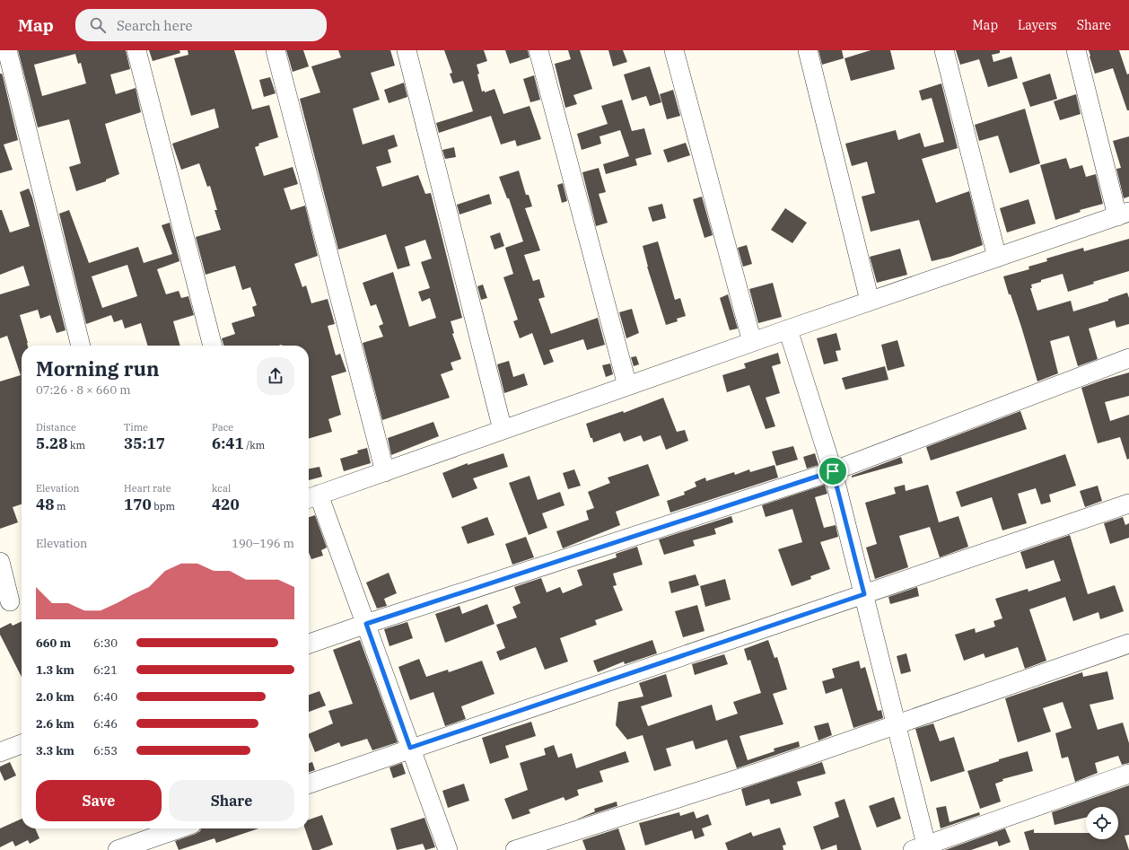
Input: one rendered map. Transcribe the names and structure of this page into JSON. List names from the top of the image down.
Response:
{
  "page": {
    "header": "Map",
    "search": "Search here",
    "nav": ["Map", "Layers", "Share"],
    "heading": ["Morning run", "07:26 · 8 × 660 m"],
    "stats": [
      ["Distance", "5.28 km"],
      ["Time", "35:17"],
      ["Pace", "6:41 /km"],
      ["Elevation", "48 m"],
      ["Heart rate", "170 bpm"],
      ["kcal", "420"]
    ],
    "chart": ["Elevation", "190–196 m"],
    "list": [
      {
        "name": "660 m",
        "note": "6:30"
      },
      {
        "name": "1.3 km",
        "note": "6:21"
      },
      {
        "name": "2.0 km",
        "note": "6:40"
      },
      {
        "name": "2.6 km",
        "note": "6:46"
      },
      {
        "name": "3.3 km",
        "note": "6:53"
      }
    ],
    "buttons": ["Save", "Share"]
  }
}
